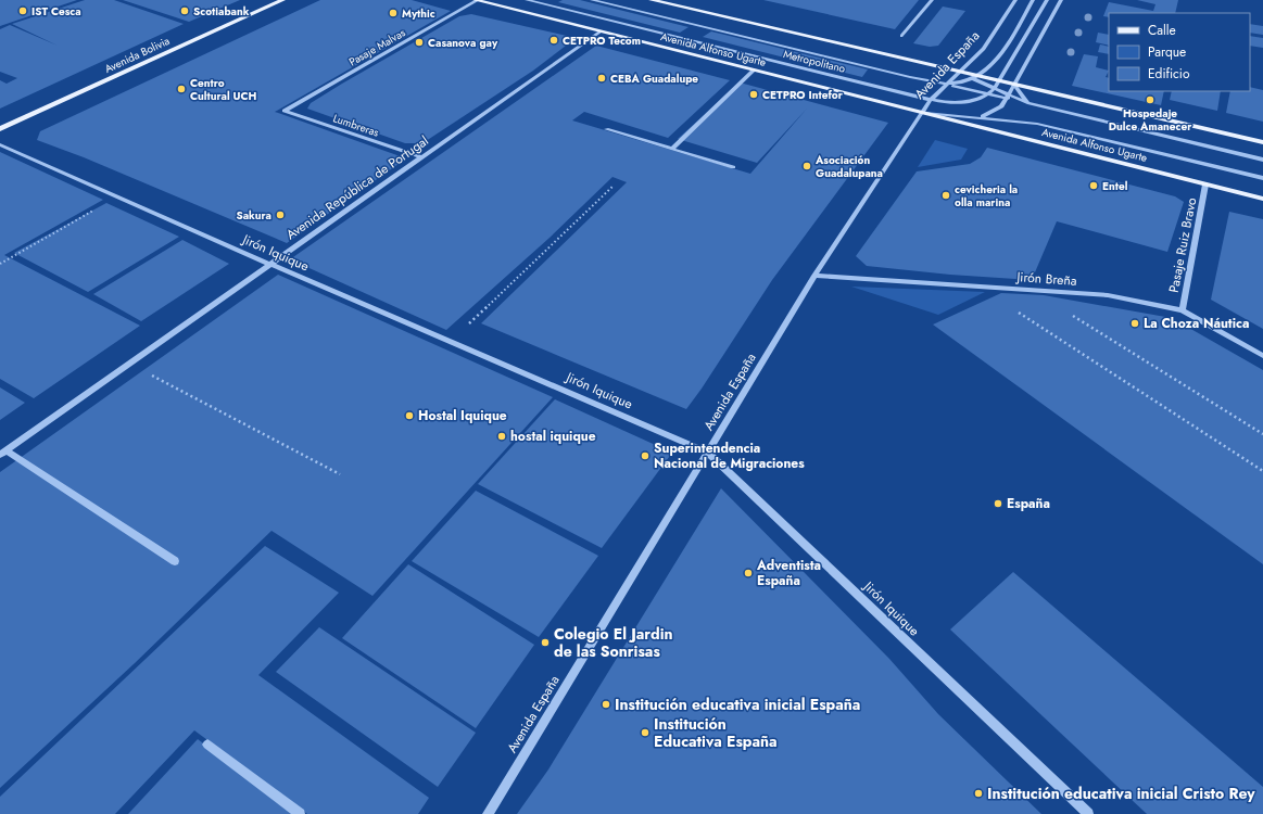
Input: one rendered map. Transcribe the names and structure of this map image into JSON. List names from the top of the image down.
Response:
{
  "streets": {
    "main road": ["Avenida Alfonso Ugarte", "Avenida Bolivia"],
    "street": [
      "Pasaje Malvas",
      "Metropolitano",
      "Avenida España",
      "Lumbreras",
      "Avenida República de Portugal",
      "Pasaje Ruiz Bravo",
      "Jirón Iquique",
      "Jirón Breña"
    ]
  },
  "crossings": [
    ["Pasaje Malvas", "Avenida Alfonso Ugarte"],
    ["Pasaje Malvas", "Lumbreras"],
    ["Avenida Alfonso Ugarte", "Avenida España"],
    ["Avenida Alfonso Ugarte", "Avenida República de Portugal"],
    ["Avenida Alfonso Ugarte", "Pasaje Ruiz Bravo"],
    ["Metropolitano", "Avenida España"],
    ["Avenida España", "Jirón Iquique"],
    ["Avenida España", "Jirón Breña"],
    ["Lumbreras", "Avenida República de Portugal"],
    ["Avenida República de Portugal", "Jirón Iquique"],
    ["Pasaje Ruiz Bravo", "Jirón Breña"]
  ],
  "places": [
    "IST Cesca",
    "Scotiabank",
    "Mythic",
    "CETPRO Tecom",
    "Casanova gay",
    "CEBA Guadalupe",
    "Centro Cultural UCH",
    "CETPRO Intefor",
    "Hospedaje Dulce Amanecer",
    "Asociación Guadalupana",
    "Entel",
    "cevicheria la olla marina",
    "Sakura",
    "La Choza Náutica",
    "Hostal Iquique",
    "hostal iquique",
    "Superintendencia Nacional de Migraciones",
    "España",
    "Adventista España",
    "Colegio El Jardin de las Sonrisas",
    "Institución educativa inicial España",
    "Institución Educativa España",
    "Institución educativa inicial Cristo Rey"
  ],
  "legend": ["Calle", "Parque", "Edificio"]
}
